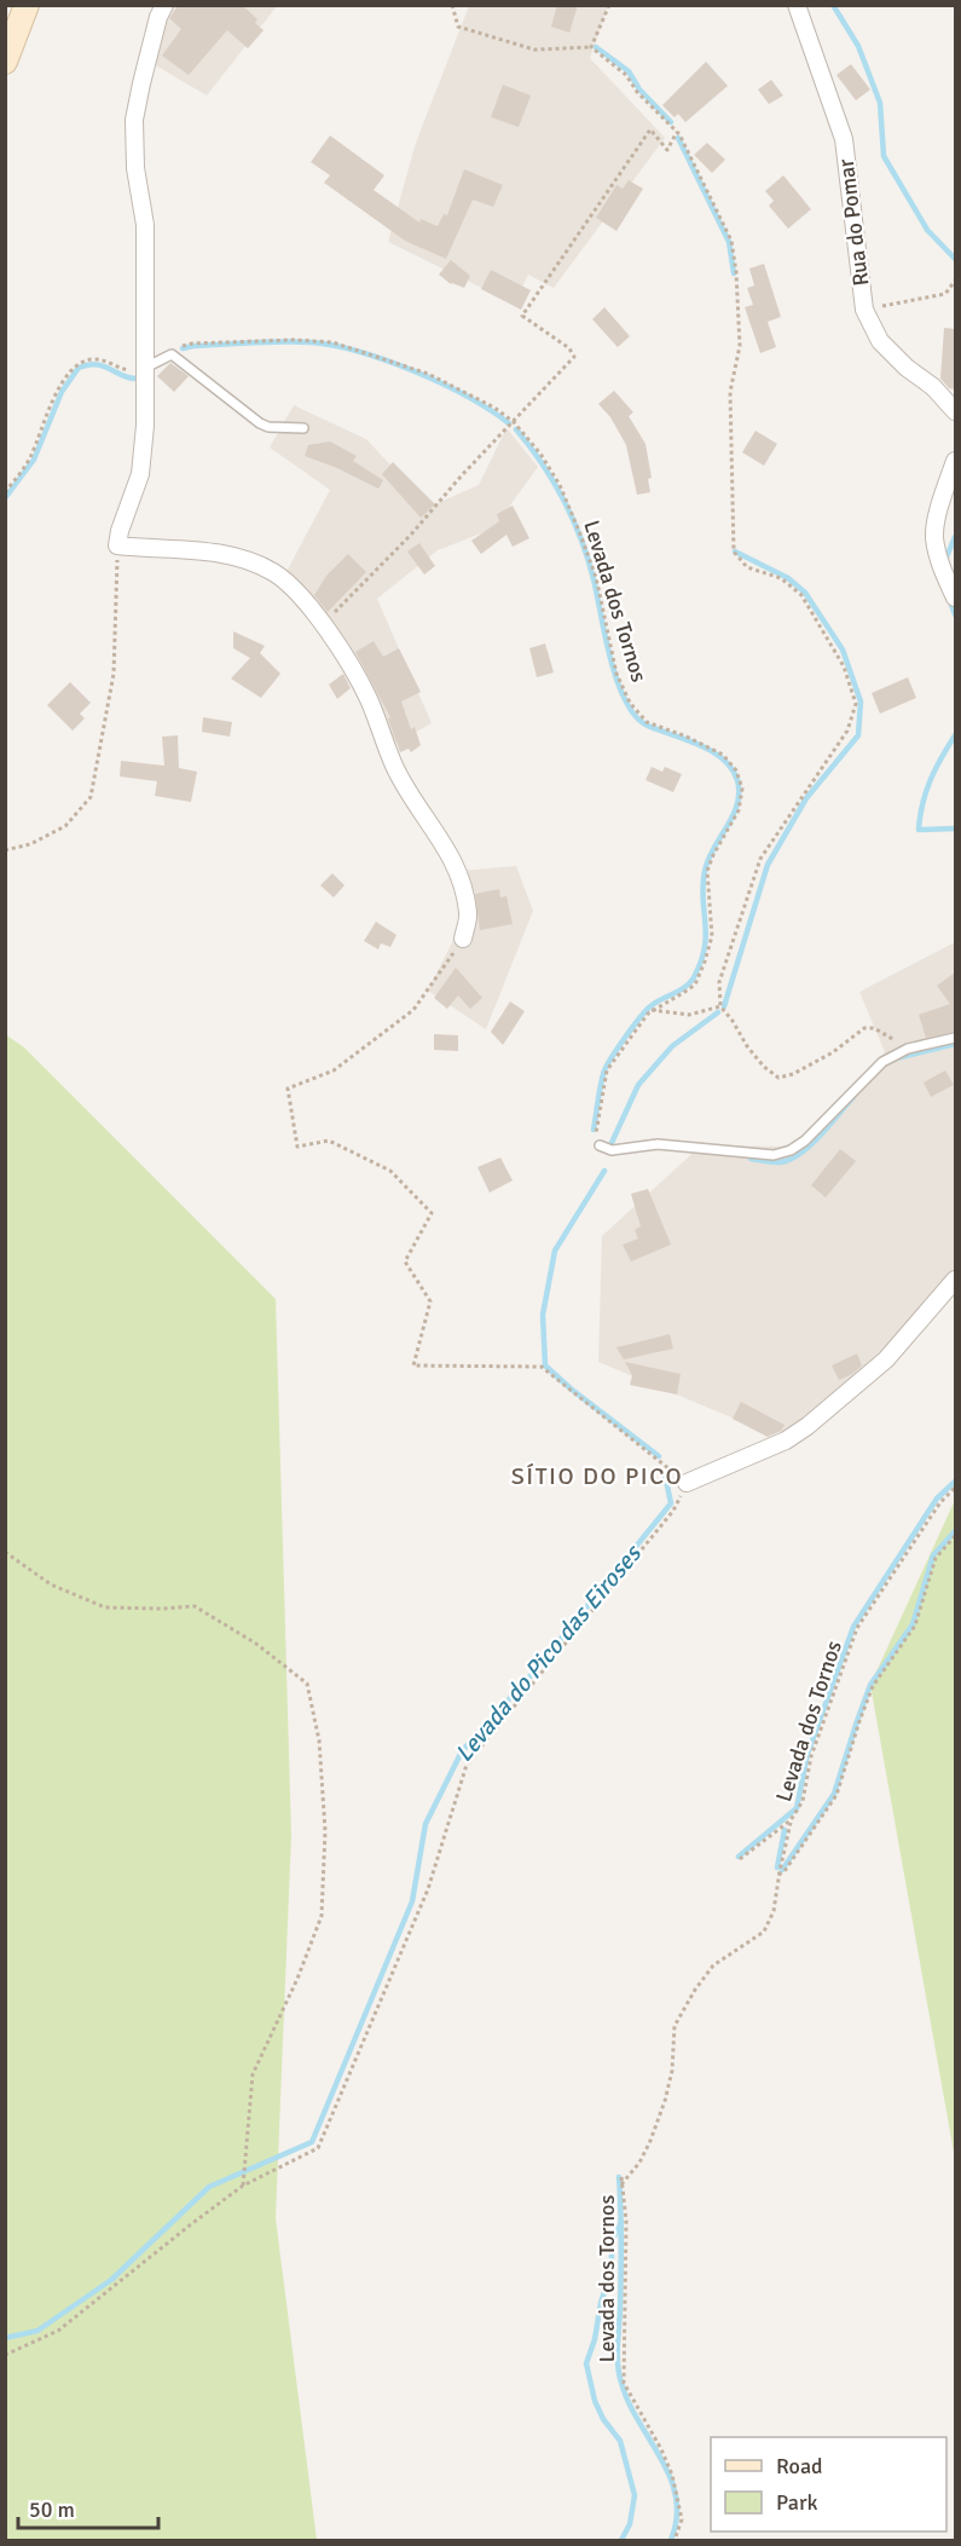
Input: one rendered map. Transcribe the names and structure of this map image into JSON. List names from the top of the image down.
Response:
{
  "streets": {
    "street": ["Rua do Pomar"],
    "path": ["Levada dos Tornos"]
  },
  "districts": ["SÍTIO DO PICO"],
  "water": ["Levada do Pico das Eiroses"],
  "legend": ["Road", "Park"],
  "scale_bar": "50 m"
}
